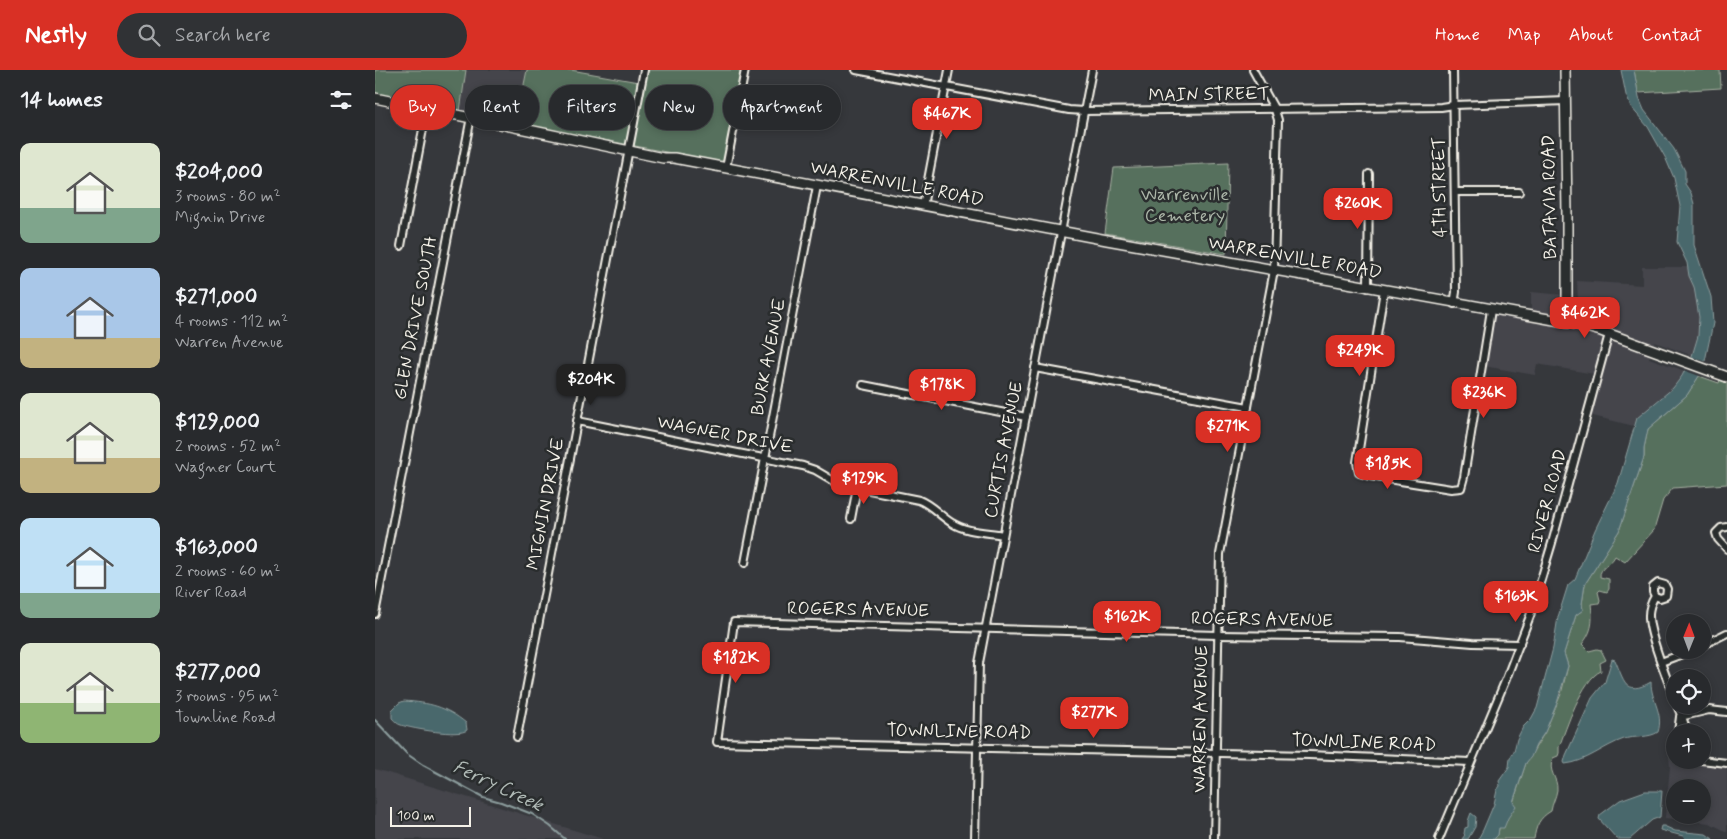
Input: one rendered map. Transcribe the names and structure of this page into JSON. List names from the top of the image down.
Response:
{
  "streets": {
    "main road": ["WARRENVILLE ROAD", "BATAVIA ROAD"],
    "street": [
      "MAIN STREET",
      "4TH STREET",
      "GLEN DRIVE SOUTH",
      "BURK AVENUE",
      "WAGNER DRIVE",
      "CURTIS AVENUE",
      "RIVER ROAD",
      "MIGNIN DRIVE",
      "ROGERS AVENUE",
      "WARREN AVENUE",
      "TOWNLINE ROAD"
    ]
  },
  "crossings": [
    ["MAIN STREET", "4TH STREET"],
    ["MAIN STREET", "BATAVIA ROAD"],
    ["MAIN STREET", "CURTIS AVENUE"],
    ["MAIN STREET", "WARREN AVENUE"],
    ["WARRENVILLE ROAD", "4TH STREET"],
    ["WARRENVILLE ROAD", "BATAVIA ROAD"],
    ["WARRENVILLE ROAD", "BURK AVENUE"],
    ["WARRENVILLE ROAD", "CURTIS AVENUE"],
    ["WARRENVILLE ROAD", "RIVER ROAD"],
    ["WARRENVILLE ROAD", "MIGNIN DRIVE"],
    ["WARRENVILLE ROAD", "WARREN AVENUE"],
    ["BURK AVENUE", "WAGNER DRIVE"],
    ["WAGNER DRIVE", "CURTIS AVENUE"],
    ["WAGNER DRIVE", "MIGNIN DRIVE"],
    ["CURTIS AVENUE", "ROGERS AVENUE"],
    ["CURTIS AVENUE", "TOWNLINE ROAD"],
    ["RIVER ROAD", "ROGERS AVENUE"],
    ["RIVER ROAD", "TOWNLINE ROAD"],
    ["ROGERS AVENUE", "WARREN AVENUE"],
    ["ROGERS AVENUE", "TOWNLINE ROAD"],
    ["WARREN AVENUE", "TOWNLINE ROAD"]
  ],
  "water": ["Ferry Creek"],
  "parks": ["Warrenville Cemetery"],
  "scale_bar": "100 m",
  "north": "top",
  "page": {
    "header": "Nestly",
    "search": "Search here",
    "nav": [
      "Home",
      "Map",
      "About",
      "Contact"
    ],
    "heading": "14 homes",
    "chip": [
      "Buy",
      "Rent",
      "Filters",
      "New",
      "Apartment"
    ],
    "price": [
      "$467K",
      "$260K",
      "$462K",
      "$249K",
      "$204K",
      "$178K",
      "$236K",
      "$271K",
      "$185K",
      "$129K",
      "$163K",
      "$162K",
      "$182K",
      "$277K"
    ],
    "list": [
      {
        "name": "$204,000",
        "note": "3 rooms · 80 m² · Mignin Drive"
      },
      {
        "name": "$271,000",
        "note": "4 rooms · 112 m² · Warren Avenue"
      },
      {
        "name": "$129,000",
        "note": "2 rooms · 52 m² · Wagner Court"
      },
      {
        "name": "$163,000",
        "note": "2 rooms · 60 m² · River Road"
      },
      {
        "name": "$277,000",
        "note": "3 rooms · 95 m² · Townline Road"
      }
    ],
    "map_buttons": ["+", "−"],
    "scale": "100 m"
  }
}
